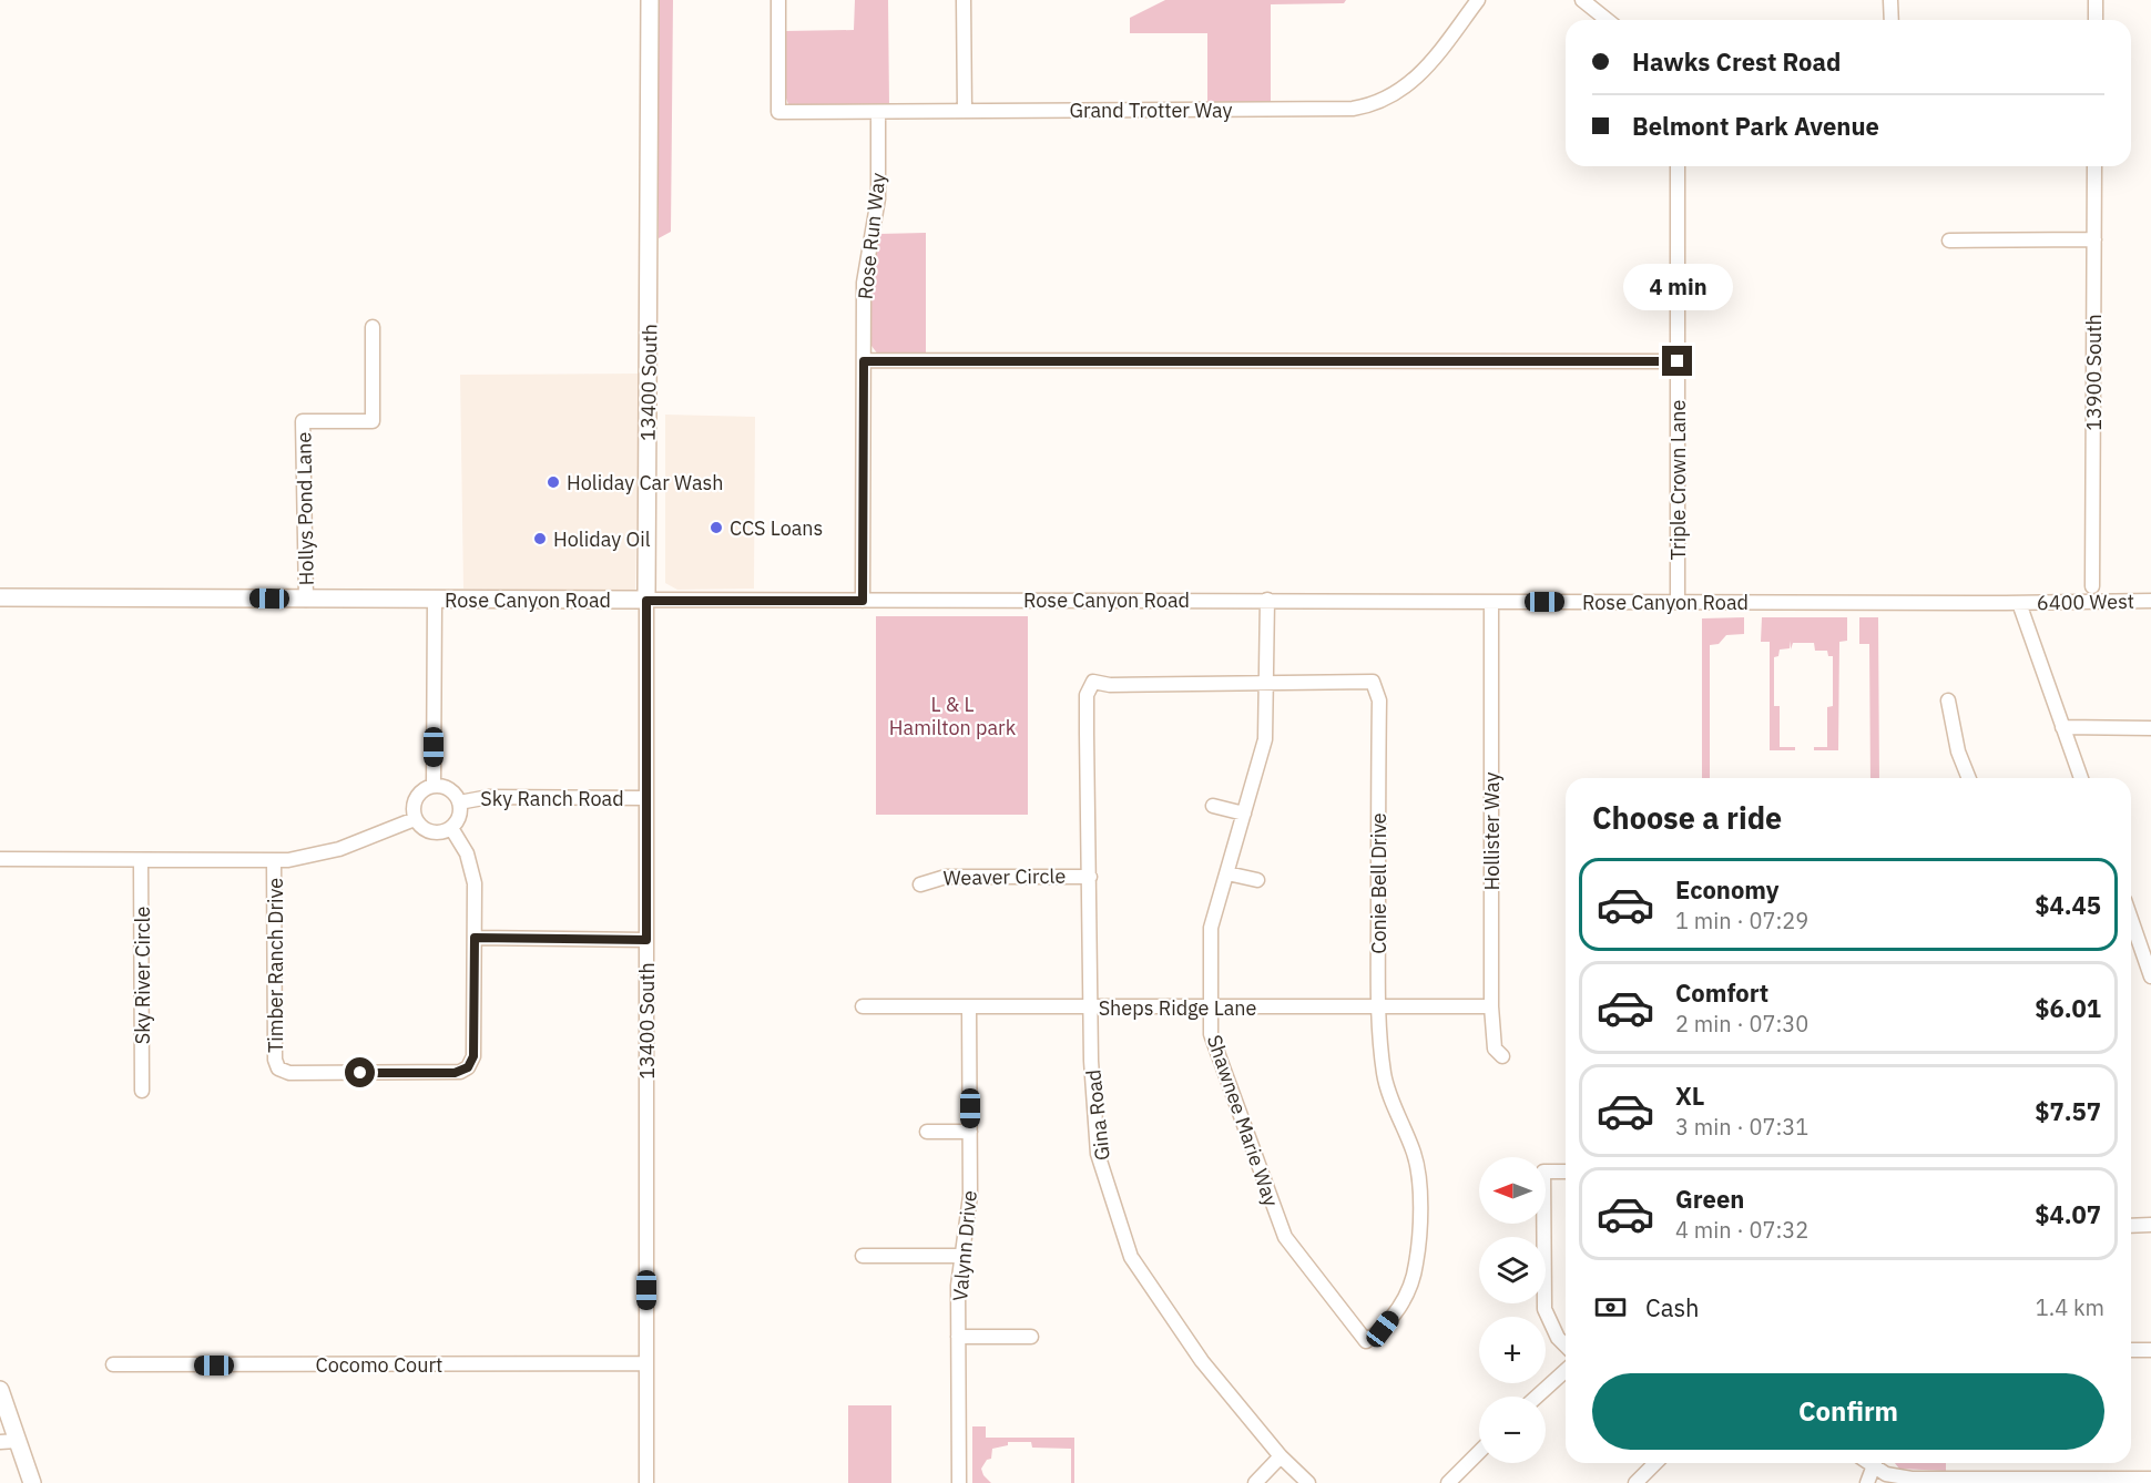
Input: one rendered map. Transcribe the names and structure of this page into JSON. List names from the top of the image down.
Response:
{
  "streets": {
    "main road": ["13400 South", "Rose Canyon Road"],
    "street": [
      "Grand Trotter Way",
      "Rose Run Way",
      "13900 South",
      "Triple Crown Lane",
      "Hollys Pond Lane",
      "6400 West",
      "Sky Ranch Road",
      "Hollister Way",
      "Weaver Circle",
      "Conie Bell Drive",
      "Timber Ranch Drive",
      "Sky River Circle",
      "Sheps Ridge Lane",
      "Gina Road",
      "Shawnee Marie Way",
      "Valynn Drive",
      "Cocomo Court"
    ]
  },
  "crossings": [
    ["Grand Trotter Way", "Rose Run Way"],
    ["Rose Run Way", "Rose Canyon Road"],
    ["13400 South", "Rose Canyon Road"],
    ["13400 South", "Sky Ranch Road"],
    ["13400 South", "Cocomo Court"],
    ["Triple Crown Lane", "Rose Canyon Road"],
    ["Hollys Pond Lane", "Rose Canyon Road"],
    ["Rose Canyon Road", "6400 West"],
    ["Rose Canyon Road", "Hollister Way"],
    ["Rose Canyon Road", "Shawnee Marie Way"],
    ["Hollister Way", "Sheps Ridge Lane"],
    ["Weaver Circle", "Gina Road"],
    ["Conie Bell Drive", "Sheps Ridge Lane"],
    ["Conie Bell Drive", "Gina Road"],
    ["Conie Bell Drive", "Shawnee Marie Way"],
    ["Sheps Ridge Lane", "Gina Road"],
    ["Sheps Ridge Lane", "Shawnee Marie Way"],
    ["Sheps Ridge Lane", "Valynn Drive"]
  ],
  "parks": ["L & L Hamilton park"],
  "places": ["Holiday Car Wash", "CCS Loans", "Holiday Oil"],
  "north": "left",
  "page": {
    "banner": ["Hawks Crest Road", "Belmont Park Avenue"],
    "bubble": "4 min",
    "heading": "Choose a ride",
    "list": [
      {
        "name": "Economy",
        "note": "1 min · 07:29",
        "value": "$4.45"
      },
      {
        "name": "Comfort",
        "note": "2 min · 07:30",
        "value": "$6.01"
      },
      {
        "name": "XL",
        "note": "3 min · 07:31",
        "value": "$7.57"
      },
      {
        "name": "Green",
        "note": "4 min · 07:32",
        "value": "$4.07"
      }
    ],
    "map_buttons": ["+", "−"],
    "pay": ["Cash", "1.4 km"],
    "buttons": "Confirm"
  }
}
